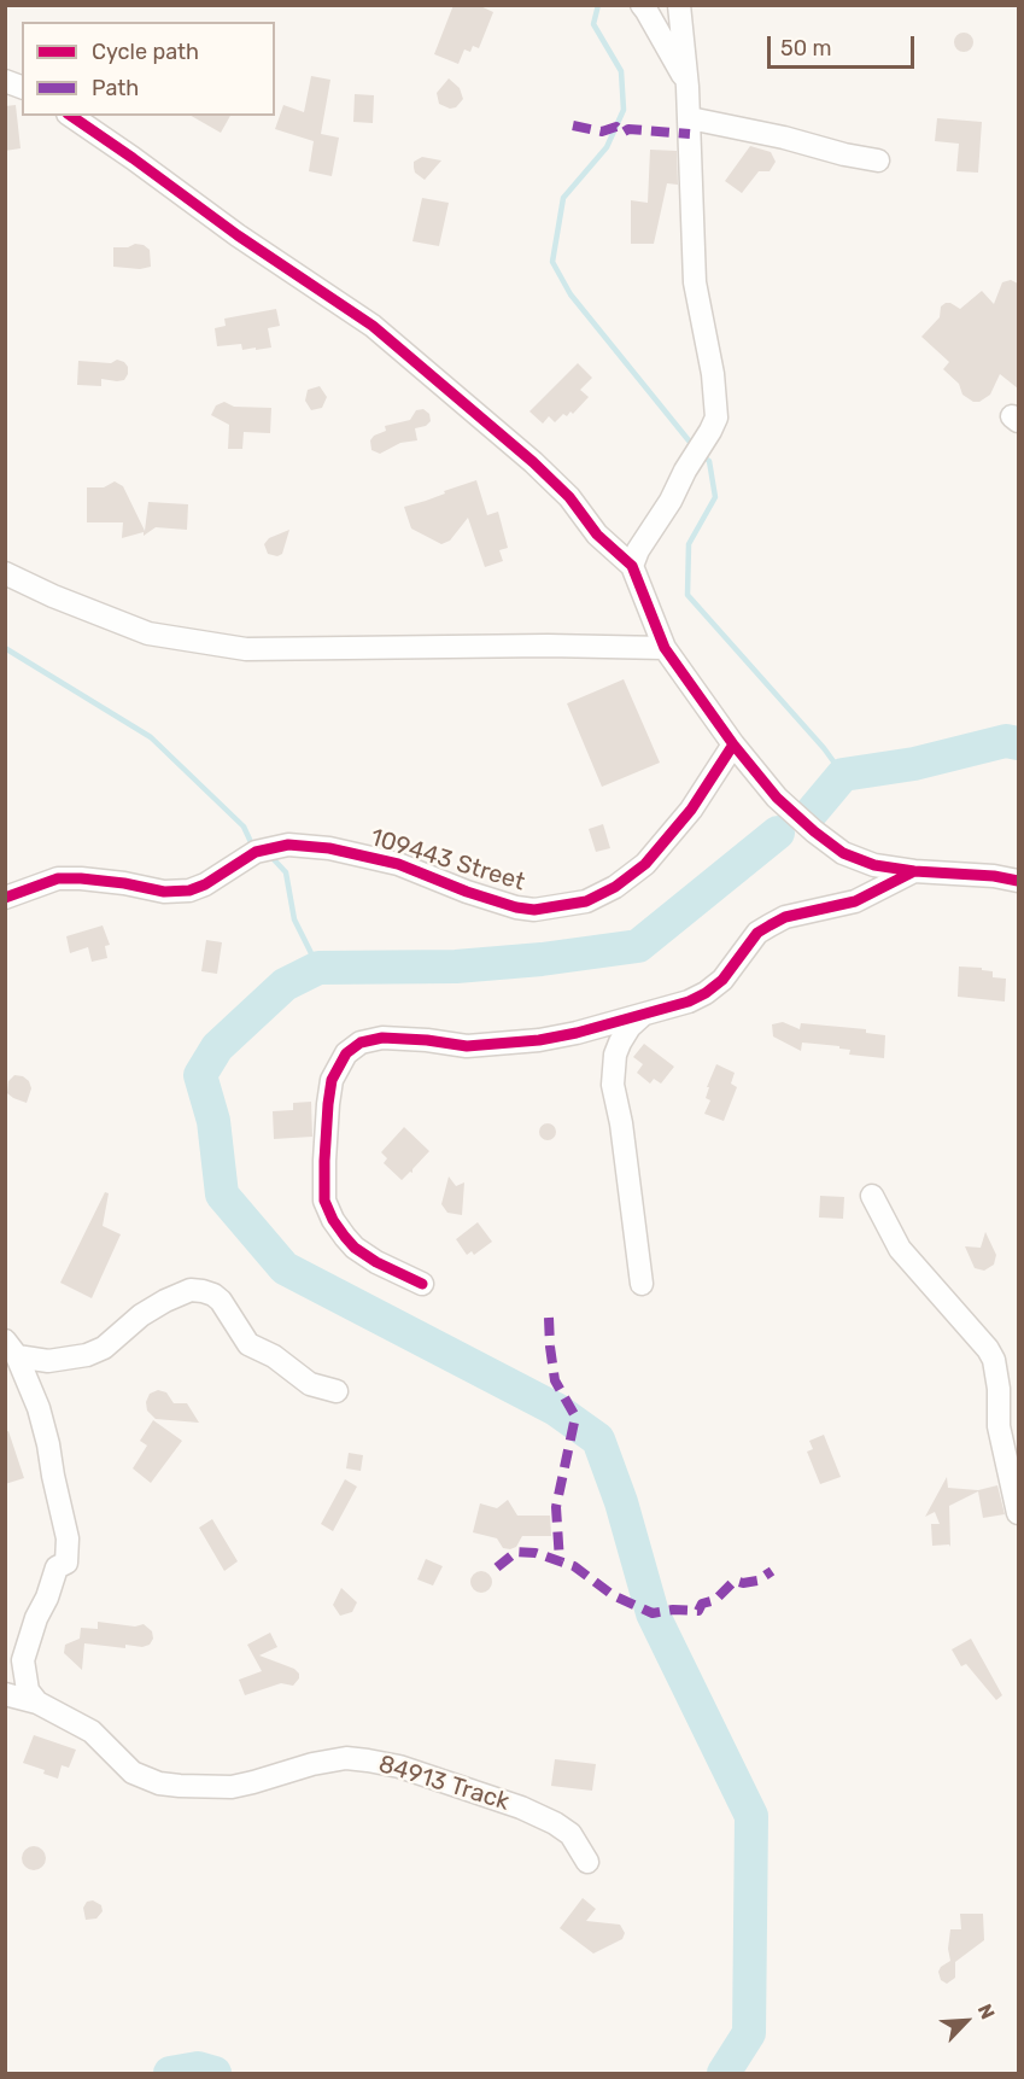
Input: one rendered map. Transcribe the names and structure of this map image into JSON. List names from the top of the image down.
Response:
{
  "streets": {
    "street": ["109443 Street", "84913 Track"]
  },
  "legend": ["Cycle path", "Path"],
  "scale_bar": "50 m",
  "north": "top right"
}
